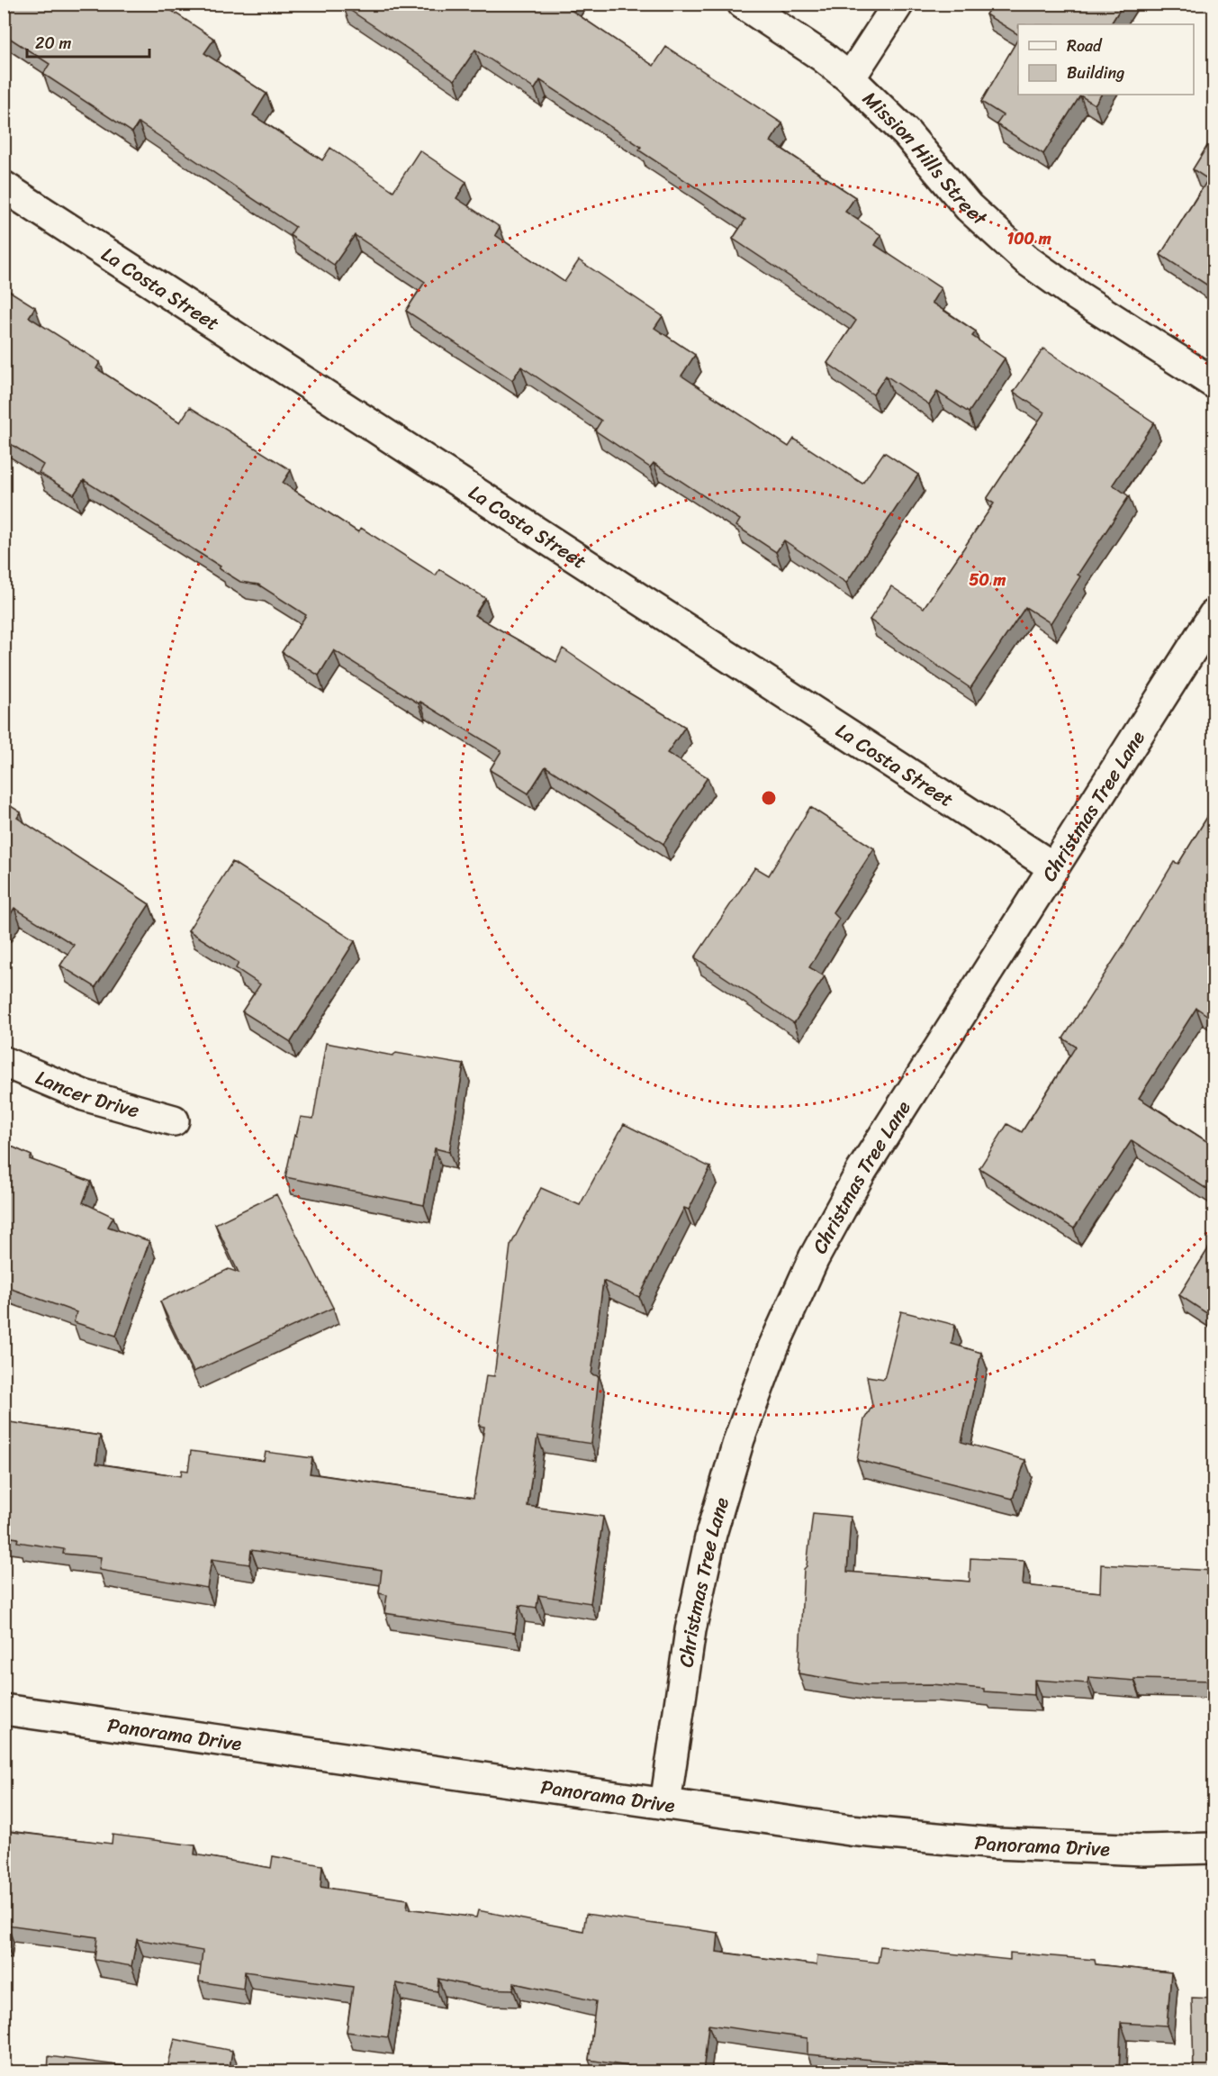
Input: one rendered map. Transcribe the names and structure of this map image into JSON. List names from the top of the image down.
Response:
{
  "streets": {
    "street": [
      "Mission Hills Street",
      "La Costa Street",
      "Christmas Tree Lane",
      "Lancer Drive",
      "Panorama Drive"
    ]
  },
  "crossings": [
    ["La Costa Street", "Christmas Tree Lane"],
    ["Christmas Tree Lane", "Panorama Drive"]
  ],
  "legend": ["Road", "Building"],
  "scale_bar": "20 m",
  "rings": ["100 m", "50 m"]
}
